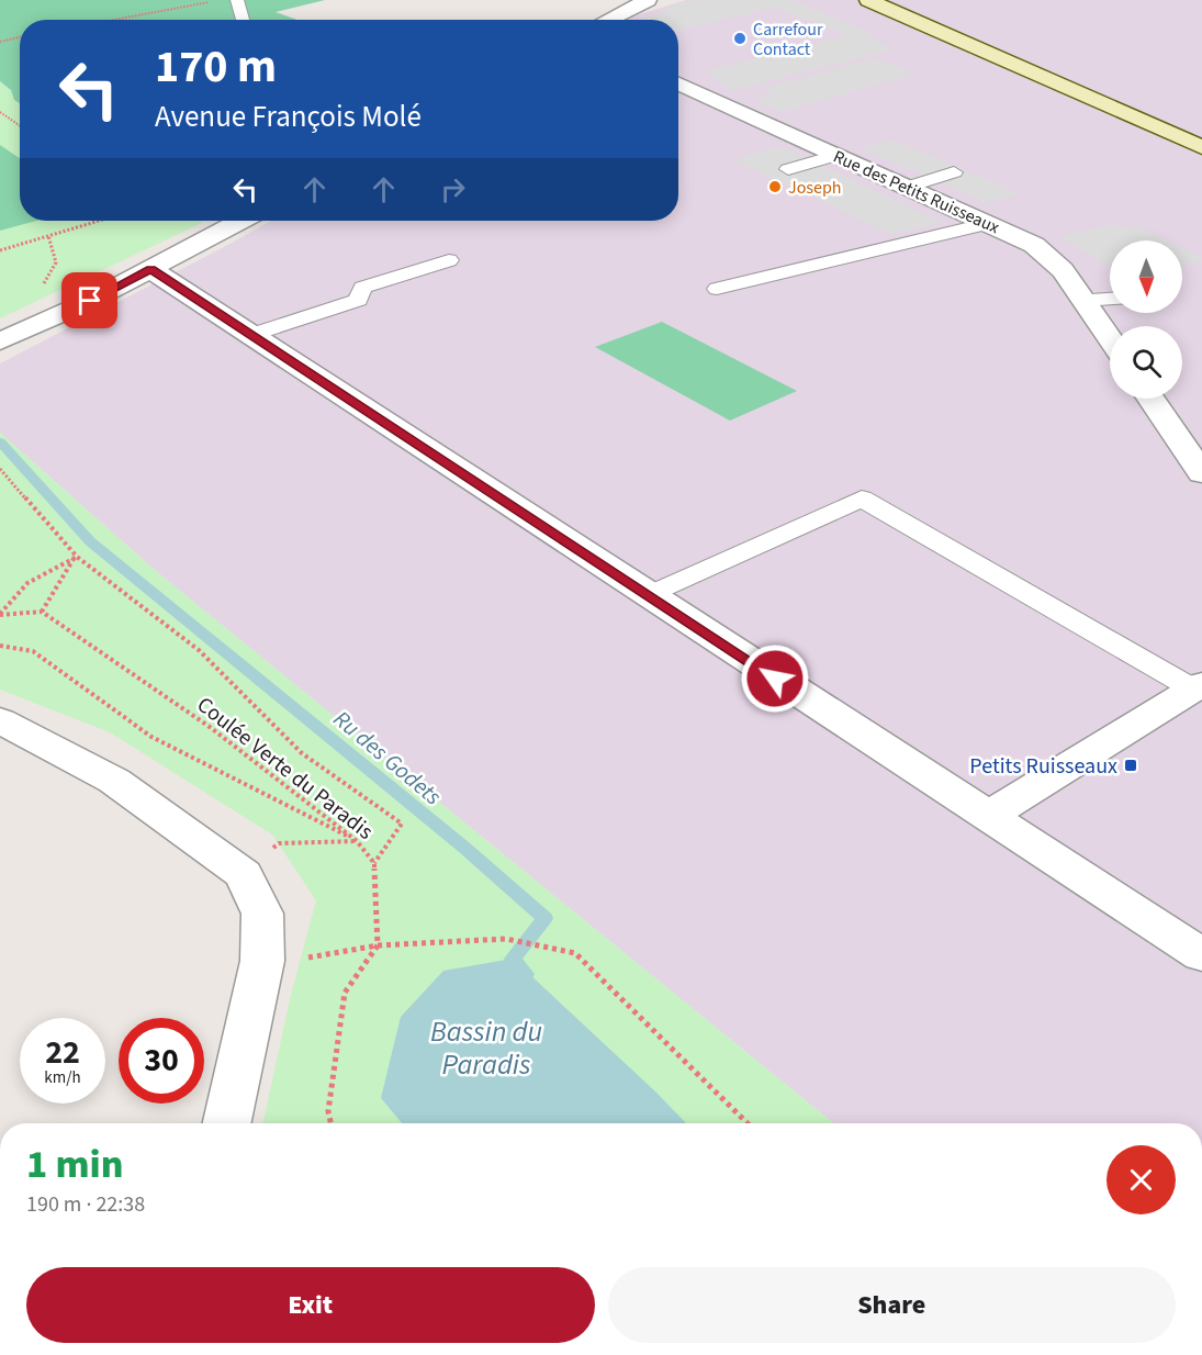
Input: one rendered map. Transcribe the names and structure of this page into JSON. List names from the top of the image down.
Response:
{
  "streets": {
    "street": ["Rue des Petits Ruisseaux"],
    "path": ["Coulée Verte du Paradis"]
  },
  "water": ["Ru des Godets", "Bassin du Paradis"],
  "places": {
    "other": ["Carrefour Contact", "Joseph"],
    "transit": ["Petits Ruisseaux"]
  },
  "north": "bottom",
  "page": {
    "turn": ["170 m", "Avenue François Molé"],
    "speed": "22 km/h",
    "limit": "30",
    "heading": ["1 min", "190 m · 22:38"],
    "buttons": ["Exit", "Share"]
  }
}
